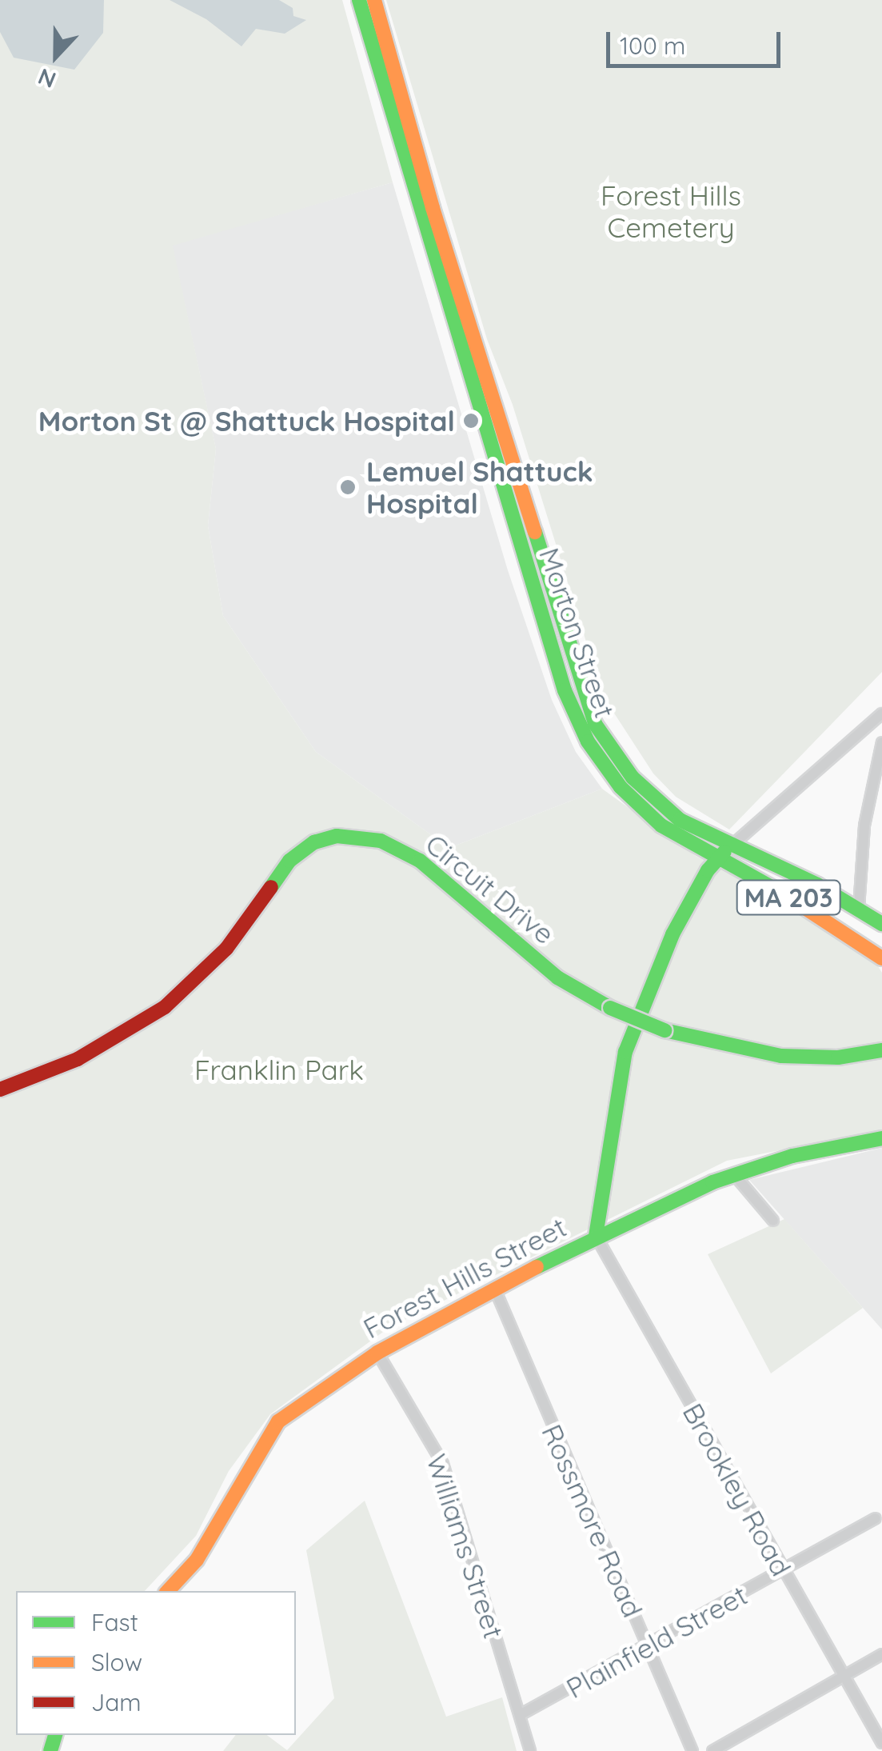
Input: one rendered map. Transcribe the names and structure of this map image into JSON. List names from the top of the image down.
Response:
{
  "streets": {
    "main road": [
      "Morton Street",
      "Circuit Drive",
      "MA 203",
      "Forest Hills Street"
    ],
    "street": [
      "Brookley Road",
      "Rossmore Road",
      "Williams Street",
      "Plainfield Street"
    ]
  },
  "crossings": [
    ["Forest Hills Street", "Brookley Road"],
    ["Forest Hills Street", "Rossmore Road"],
    ["Forest Hills Street", "Williams Street"],
    ["Brookley Road", "Plainfield Street"],
    ["Rossmore Road", "Plainfield Street"],
    ["Williams Street", "Plainfield Street"]
  ],
  "parks": ["Forest Hills Cemetery", "Franklin Park"],
  "places": ["Morton St @ Shattuck Hospital", "Lemuel Shattuck Hospital"],
  "legend": ["Fast", "Slow", "Jam"],
  "scale_bar": "100 m",
  "north": "bottom"
}
